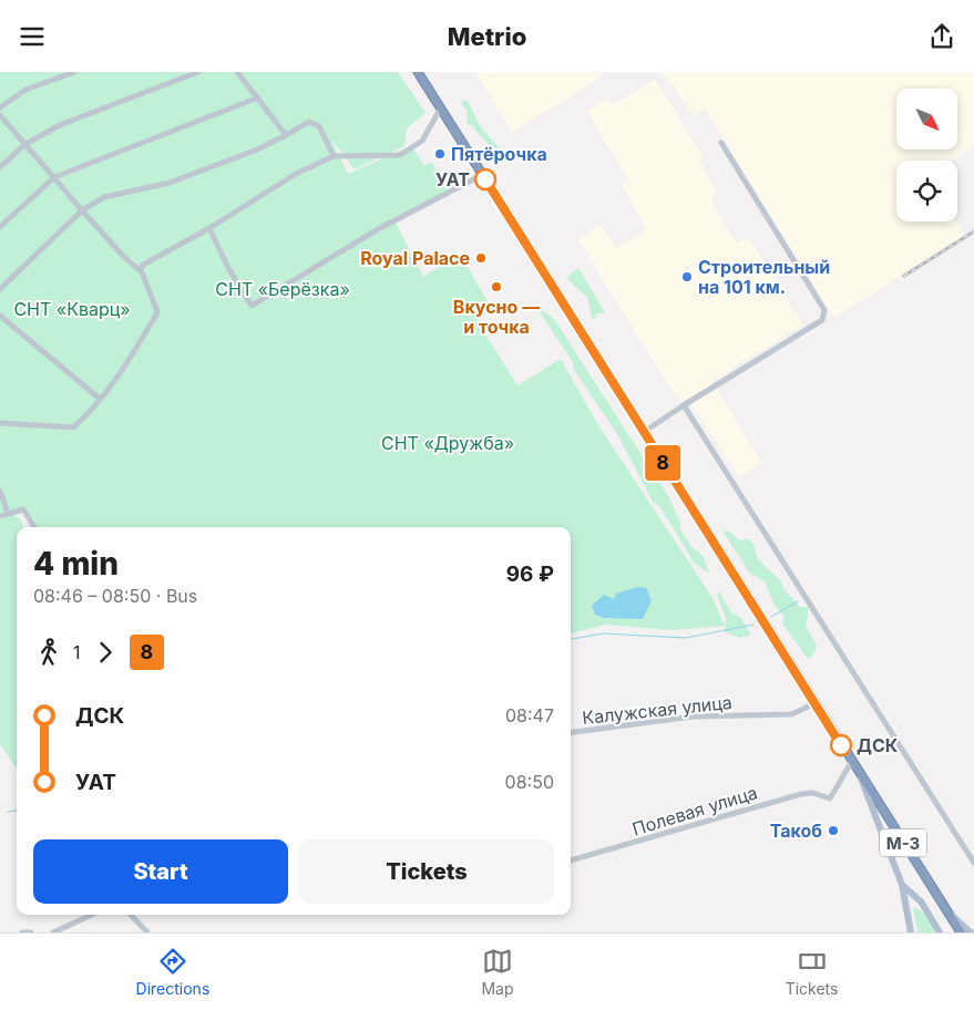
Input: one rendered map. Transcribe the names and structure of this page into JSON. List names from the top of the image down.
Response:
{
  "streets": {
    "highway": ["М-3"],
    "street": ["Калужская улица", "Полевая улица"]
  },
  "crossings": [
    ["Калужская улица", "М-3"],
    ["Полевая улица", "М-3"]
  ],
  "parks": ["СНТ «Берёзка»", "СНТ «Кварц»", "СНТ «Дружба»"],
  "places": [
    "Пятёрочка",
    "УАТ",
    "Royal Palace",
    "Строительный на 101 км.",
    "Вкусно — и точка",
    "ДСК",
    "Такоб"
  ],
  "lines": ["bus line 8"],
  "north": "bottom right",
  "page": {
    "header": "Metrio",
    "on_map": "8",
    "heading": ["4 min", "08:46 – 08:50 · Bus", "96 ₽"],
    "legs": ["1", "8"],
    "list": [
      {
        "name": "ДСК",
        "value": "08:47"
      },
      {
        "name": "УАТ",
        "value": "08:50"
      }
    ],
    "buttons": ["Start", "Tickets"],
    "tabs": ["Directions", "Map", "Tickets"]
  }
}
